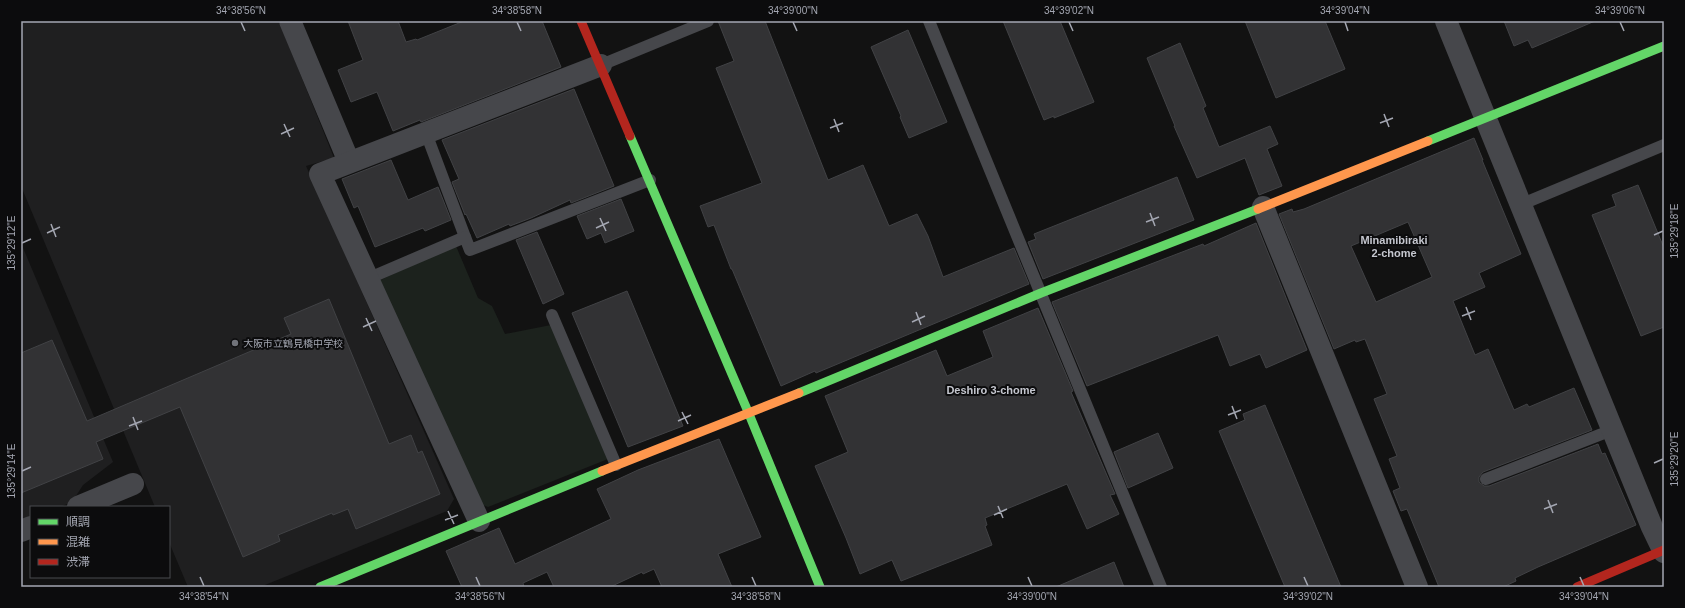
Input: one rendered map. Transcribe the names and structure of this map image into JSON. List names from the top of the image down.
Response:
{
  "districts": ["Minamibiraki 2-chome", "Deshiro 3-chome"],
  "places": ["大阪市立鶴見橋中学校"],
  "legend": ["順調", "混雑", "渋滞"],
  "coordinates": [
    "34°38'56\"N",
    "34°38'58\"N",
    "34°39'00\"N",
    "34°39'02\"N",
    "34°39'04\"N",
    "34°39'06\"N",
    "135°29'18\"E",
    "135°29'12\"E",
    "135°29'20\"E",
    "135°29'14\"E",
    "34°38'54\"N"
  ]
}
